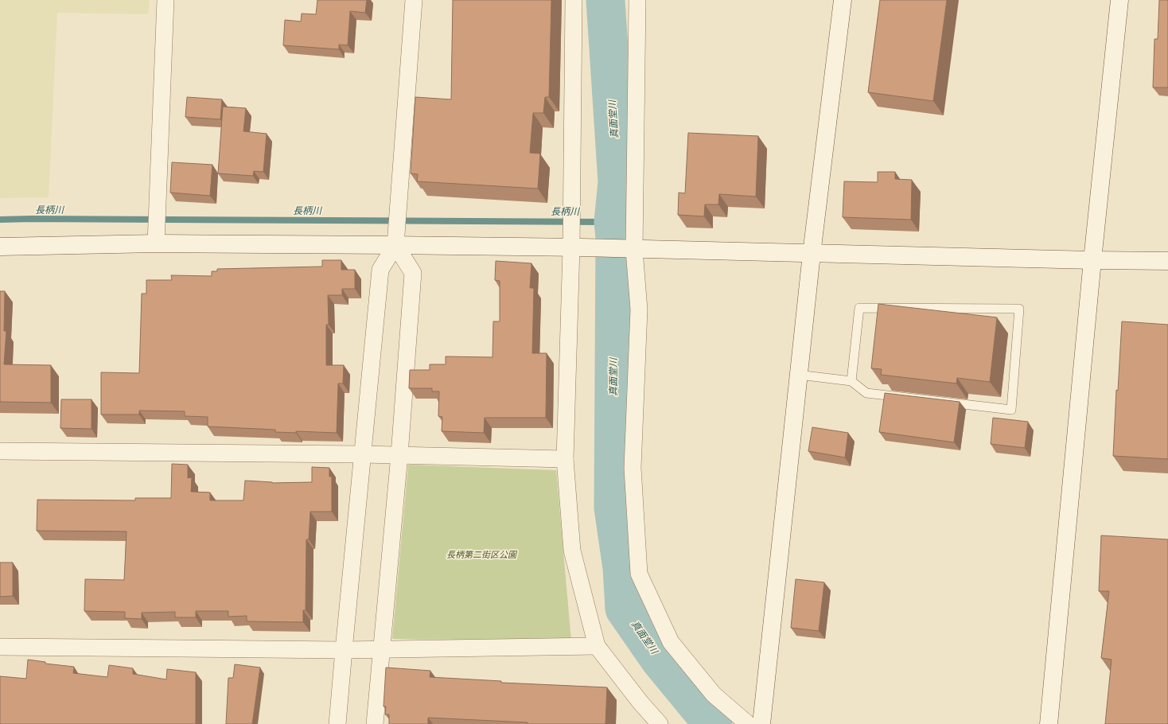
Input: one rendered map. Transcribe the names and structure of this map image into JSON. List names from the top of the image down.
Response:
{
  "water": ["真面堂川", "長柄川"],
  "parks": ["長柄第二街区公園"]
}
